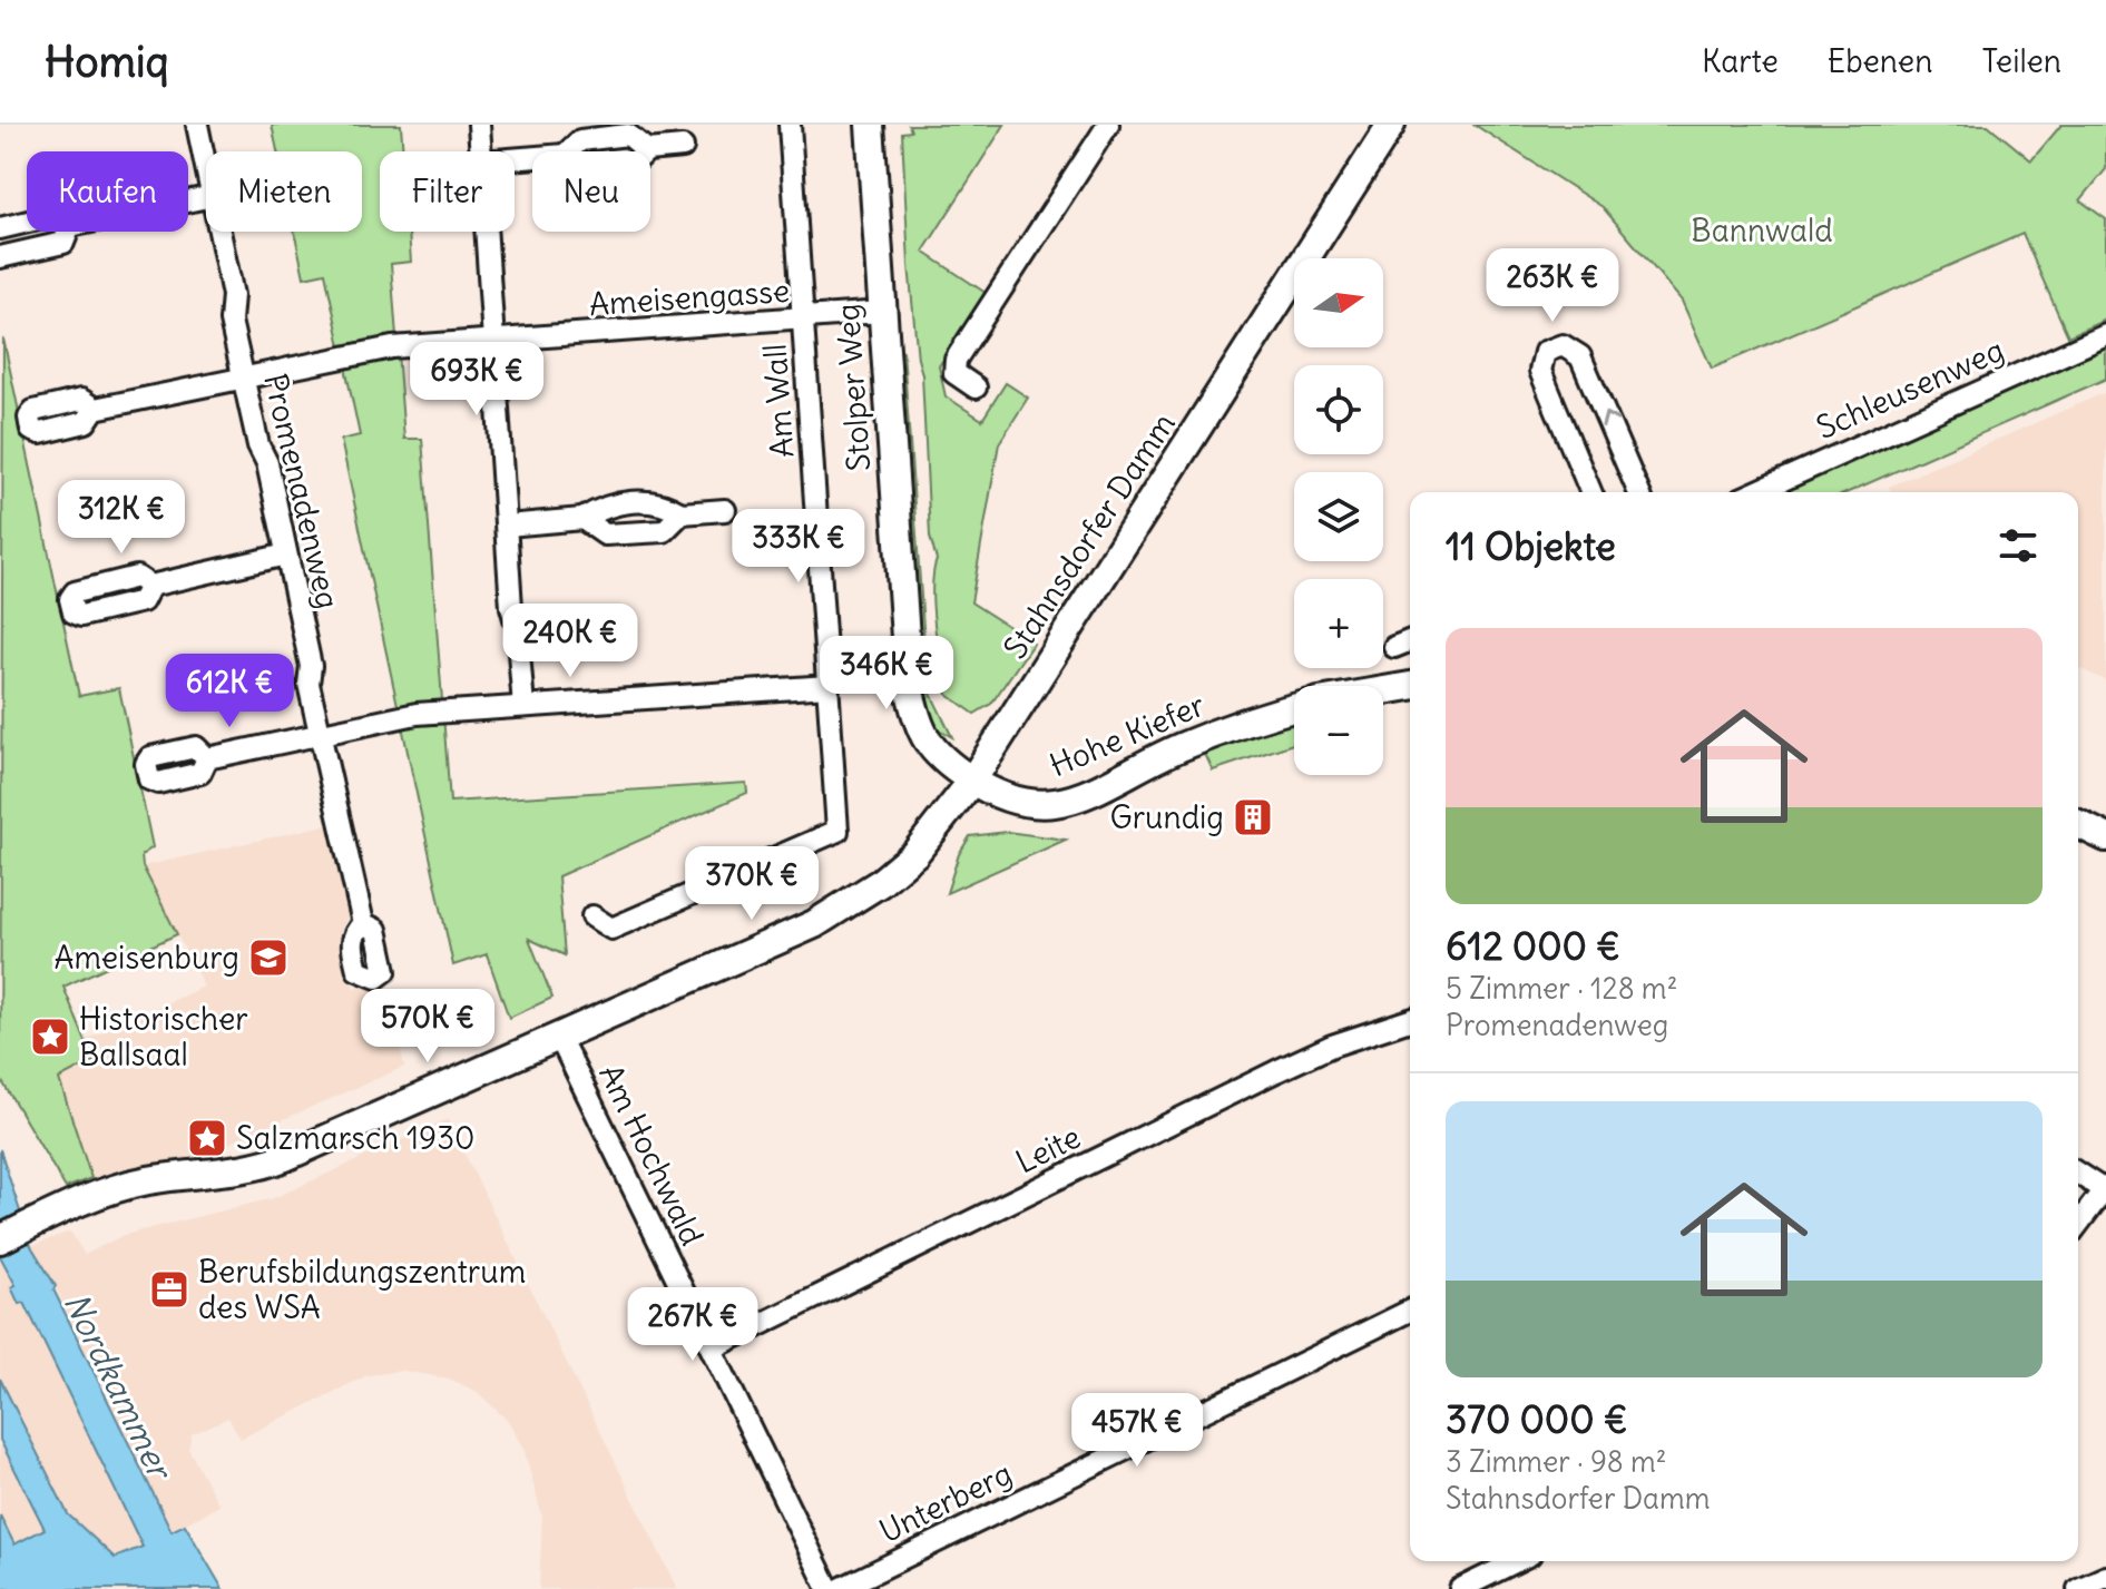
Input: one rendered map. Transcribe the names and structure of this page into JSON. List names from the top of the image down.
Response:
{
  "streets": {
    "street": [
      "Ameisengasse",
      "Stolper Weg",
      "Schleusenweg",
      "Am Wall",
      "Promenadenweg",
      "Stahnsdorfer Damm",
      "Hohe Kiefer",
      "Leite",
      "Am Hochwald",
      "Unterberg"
    ]
  },
  "crossings": [
    ["Ameisengasse", "Stolper Weg"],
    ["Ameisengasse", "Am Wall"],
    ["Ameisengasse", "Promenadenweg"],
    ["Stolper Weg", "Stahnsdorfer Damm"],
    ["Stolper Weg", "Hohe Kiefer"],
    ["Stahnsdorfer Damm", "Hohe Kiefer"],
    ["Stahnsdorfer Damm", "Am Hochwald"],
    ["Leite", "Am Hochwald"]
  ],
  "water": ["Nordkammer"],
  "parks": ["Bannwald"],
  "places": {
    "building": ["Grundig"],
    "school or university": ["Ameisenburg"],
    "place": ["Historischer Ballsaal", "Salzmarsch 1930"],
    "office": ["Berufsbildungszentrum des WSA"]
  },
  "north": "right",
  "page": {
    "header": "Homiq",
    "nav": ["Karte", "Ebenen", "Teilen"],
    "chip": [
      "Kaufen",
      "Mieten",
      "Filter",
      "Neu"
    ],
    "price": [
      "263K €",
      "693K €",
      "312K €",
      "333K €",
      "240K €",
      "346K €",
      "612K €",
      "370K €",
      "570K €",
      "267K €",
      "457K €"
    ],
    "map_buttons": ["+", "−"],
    "heading": "11 Objekte",
    "list": [
      {
        "name": "612 000 €",
        "note": "5 Zimmer · 128 m² · Promenadenweg"
      },
      {
        "name": "370 000 €",
        "note": "3 Zimmer · 98 m² · Stahnsdorfer Damm"
      }
    ]
  }
}
